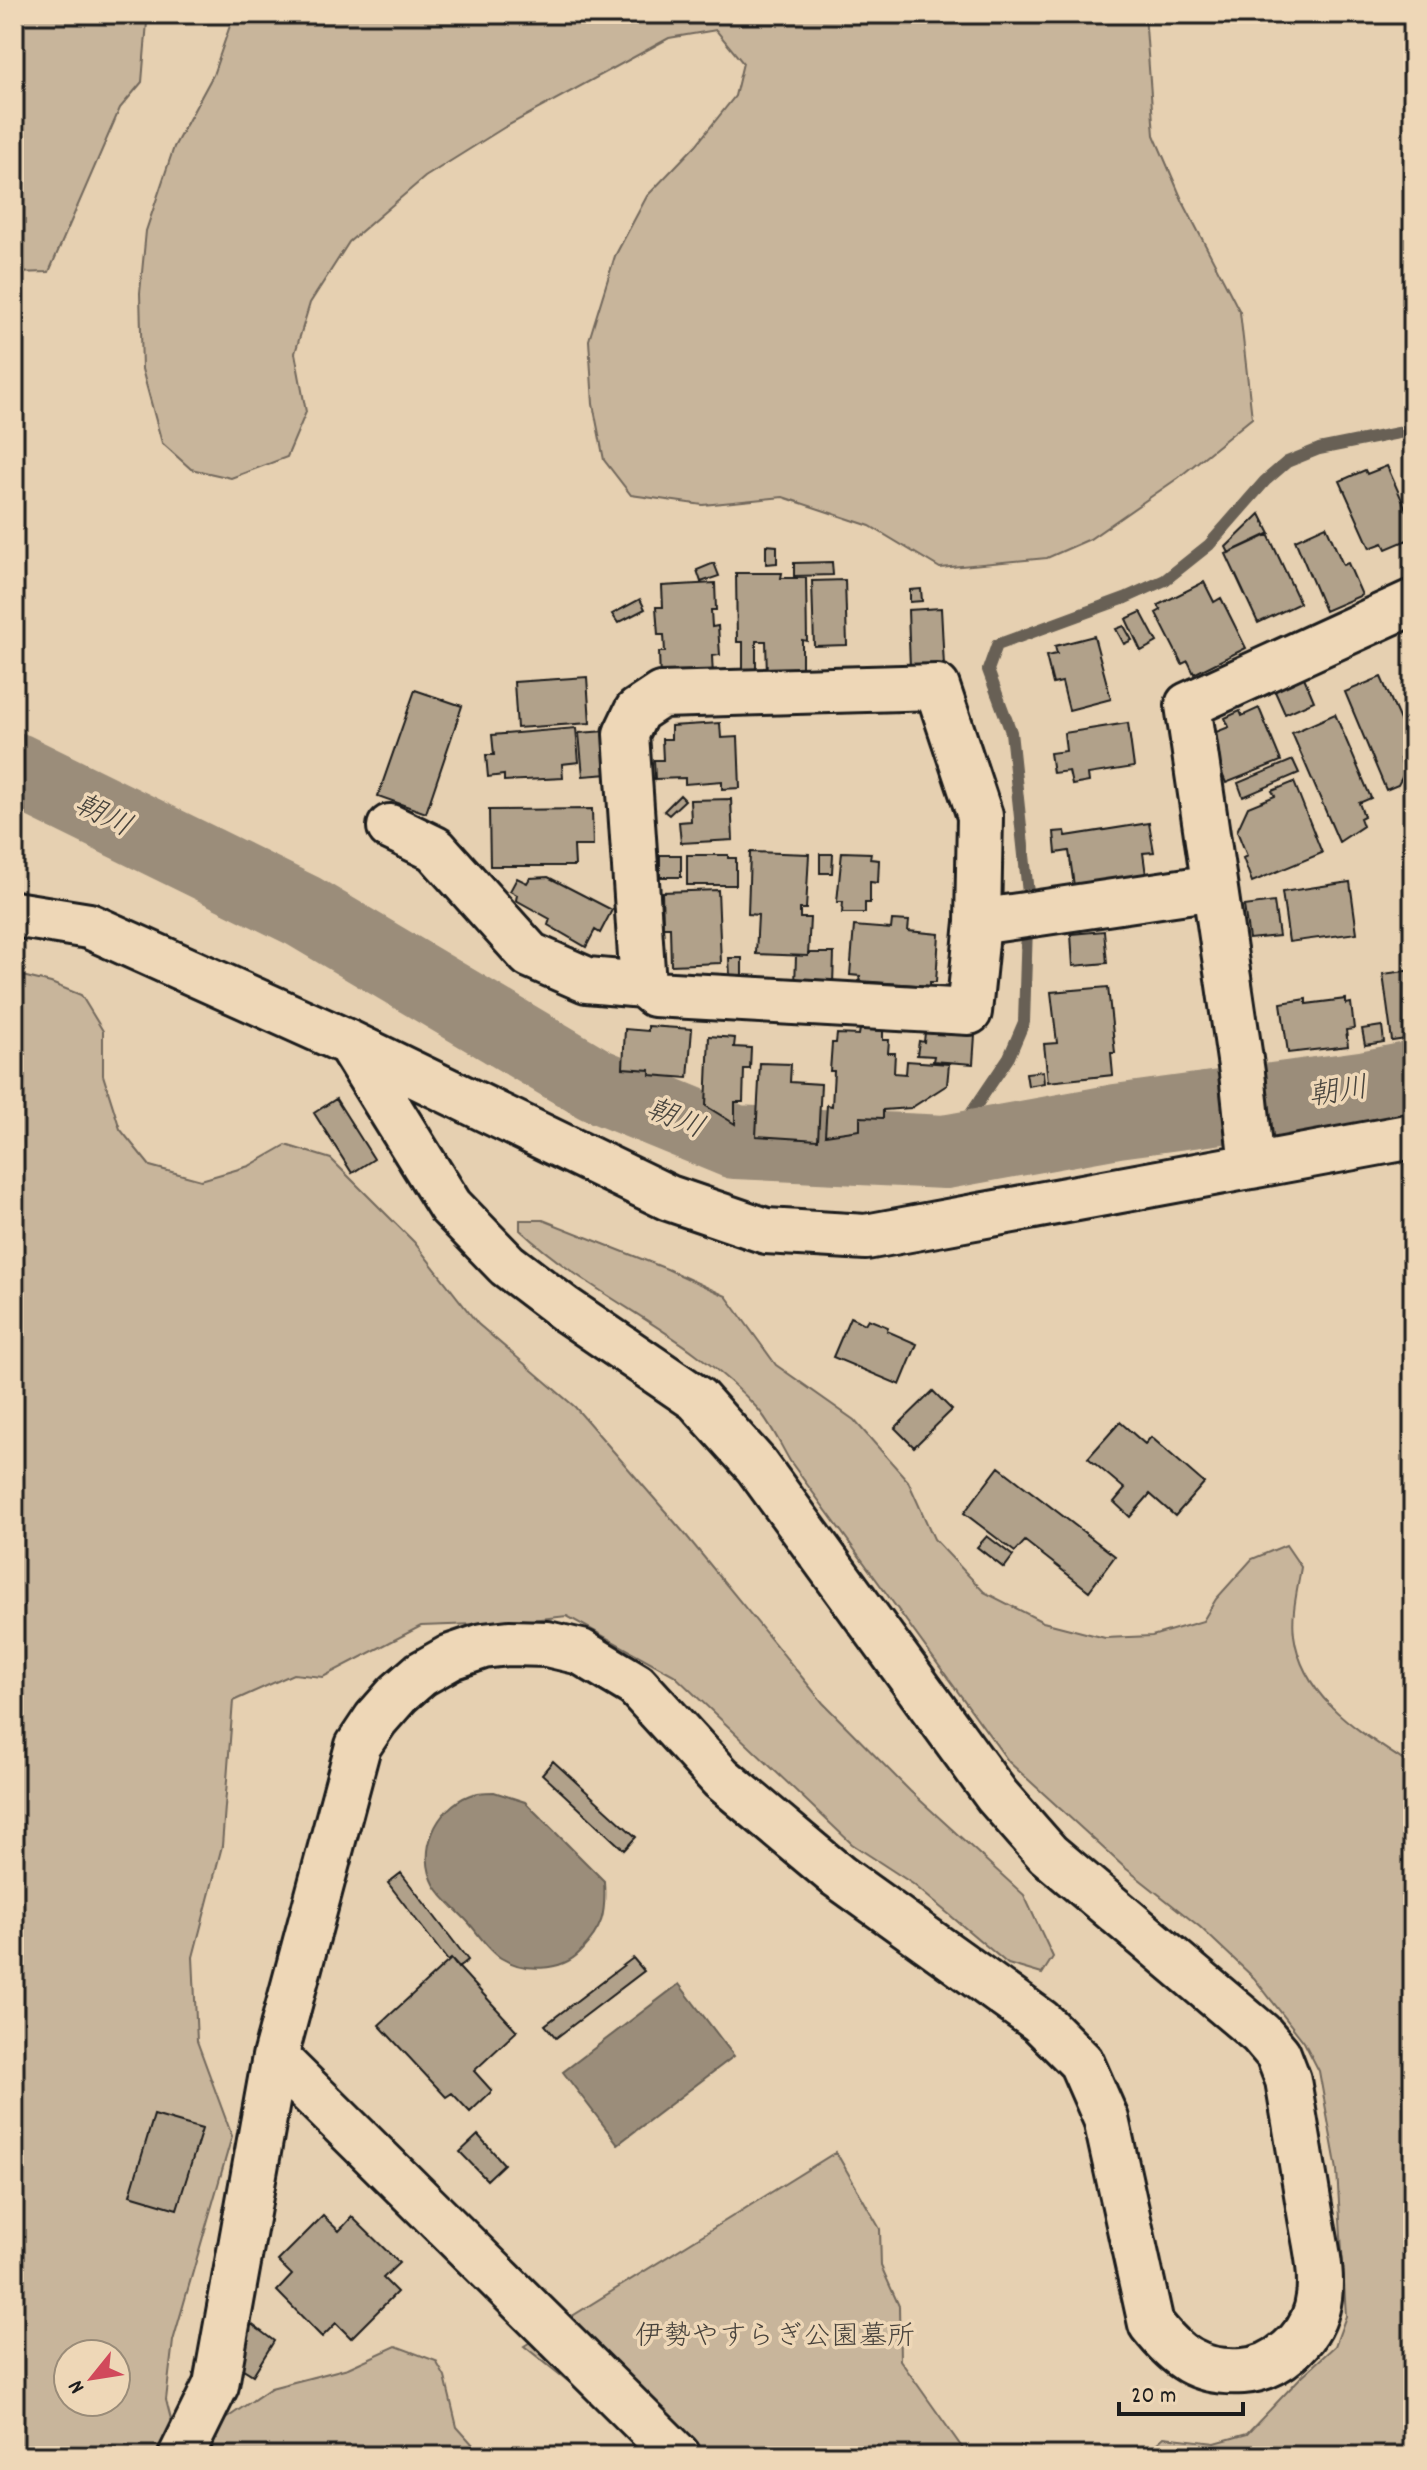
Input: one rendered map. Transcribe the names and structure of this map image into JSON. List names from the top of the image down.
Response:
{
  "water": ["朝川"],
  "parks": ["伊勢やすらぎ公園墓所"],
  "scale_bar": "20 m",
  "north": "bottom left"
}
